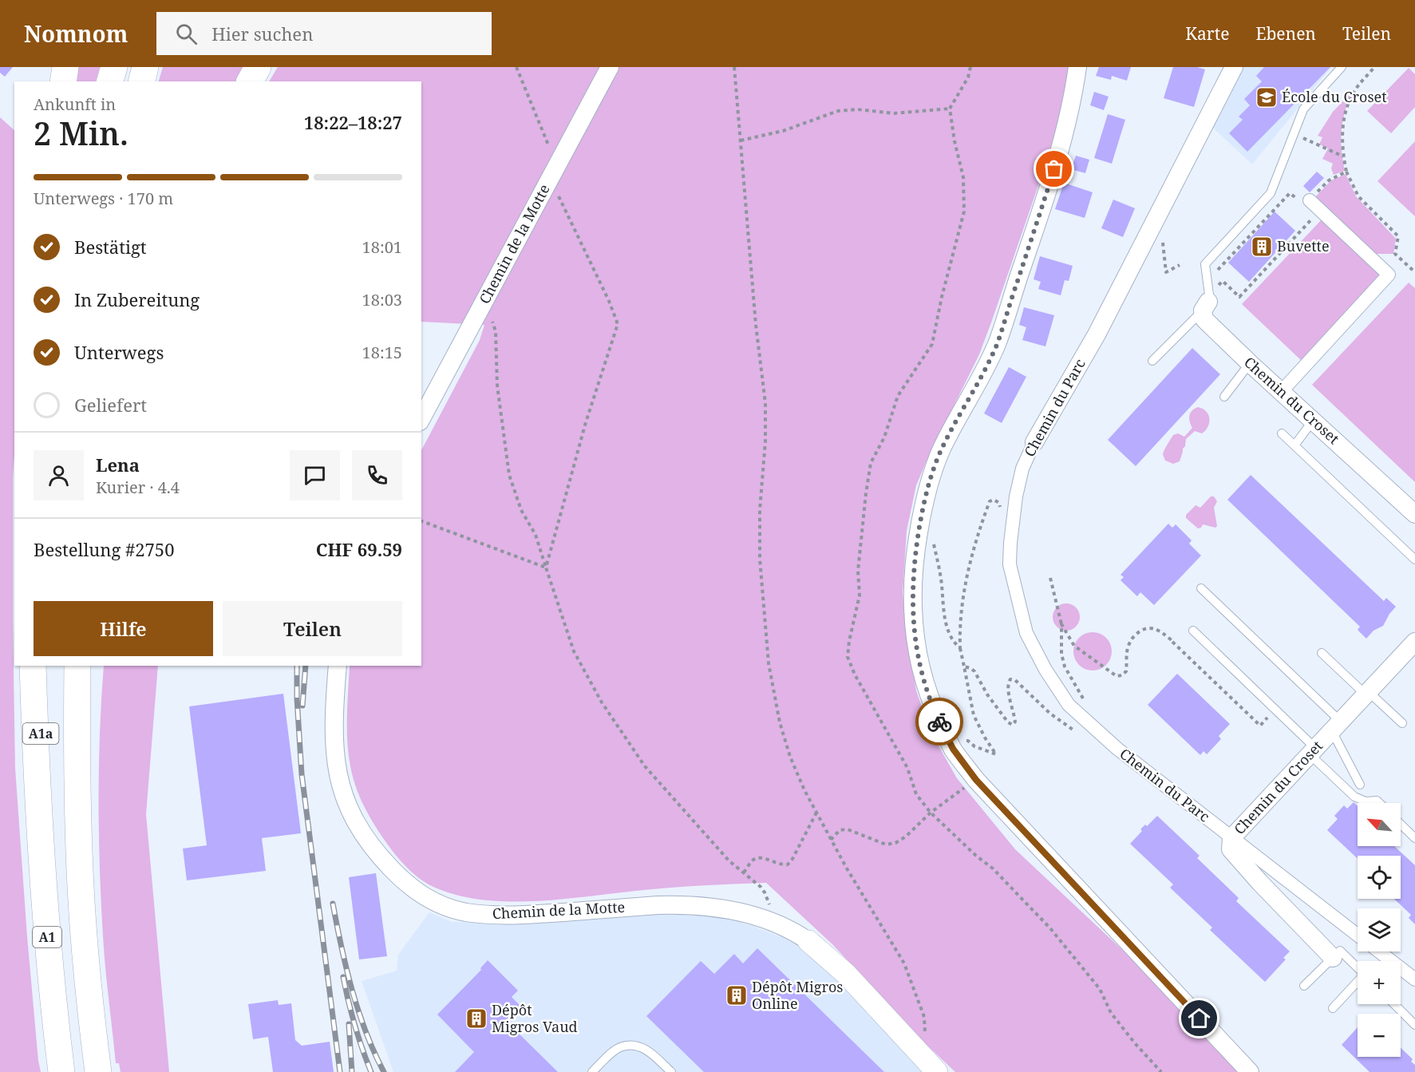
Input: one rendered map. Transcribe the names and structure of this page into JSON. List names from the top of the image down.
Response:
{
  "streets": {
    "highway": ["A1a", "A1"],
    "street": ["Chemin de la Motte", "Chemin du Croset", "Chemin du Parc"]
  },
  "crossings": [
    ["Chemin du Croset", "Chemin du Parc"],
    ["A1a", "A1"]
  ],
  "places": {
    "school or university": ["École du Croset"],
    "building": ["Buvette", "Dépôt Migros Online", "Dépôt Migros Vaud"]
  },
  "north": "top left",
  "page": {
    "header": "Nomnom",
    "search": "Hier suchen",
    "nav": ["Karte", "Ebenen", "Teilen"],
    "heading": ["2 Min.", "Ankunft in", "18:22–18:27"],
    "panel": [
      "Lena",
      "Kurier · 4.4",
      "Bestellung #2750",
      "CHF 69.59"
    ],
    "bar": "Unterwegs · 170 m",
    "list": [
      ["Bestätigt", "18:01"],
      ["In Zubereitung", "18:03"],
      ["Unterwegs", "18:15"],
      "Geliefert"
    ],
    "buttons": ["Hilfe", "Teilen"],
    "map_buttons": ["+", "−"]
  }
}
